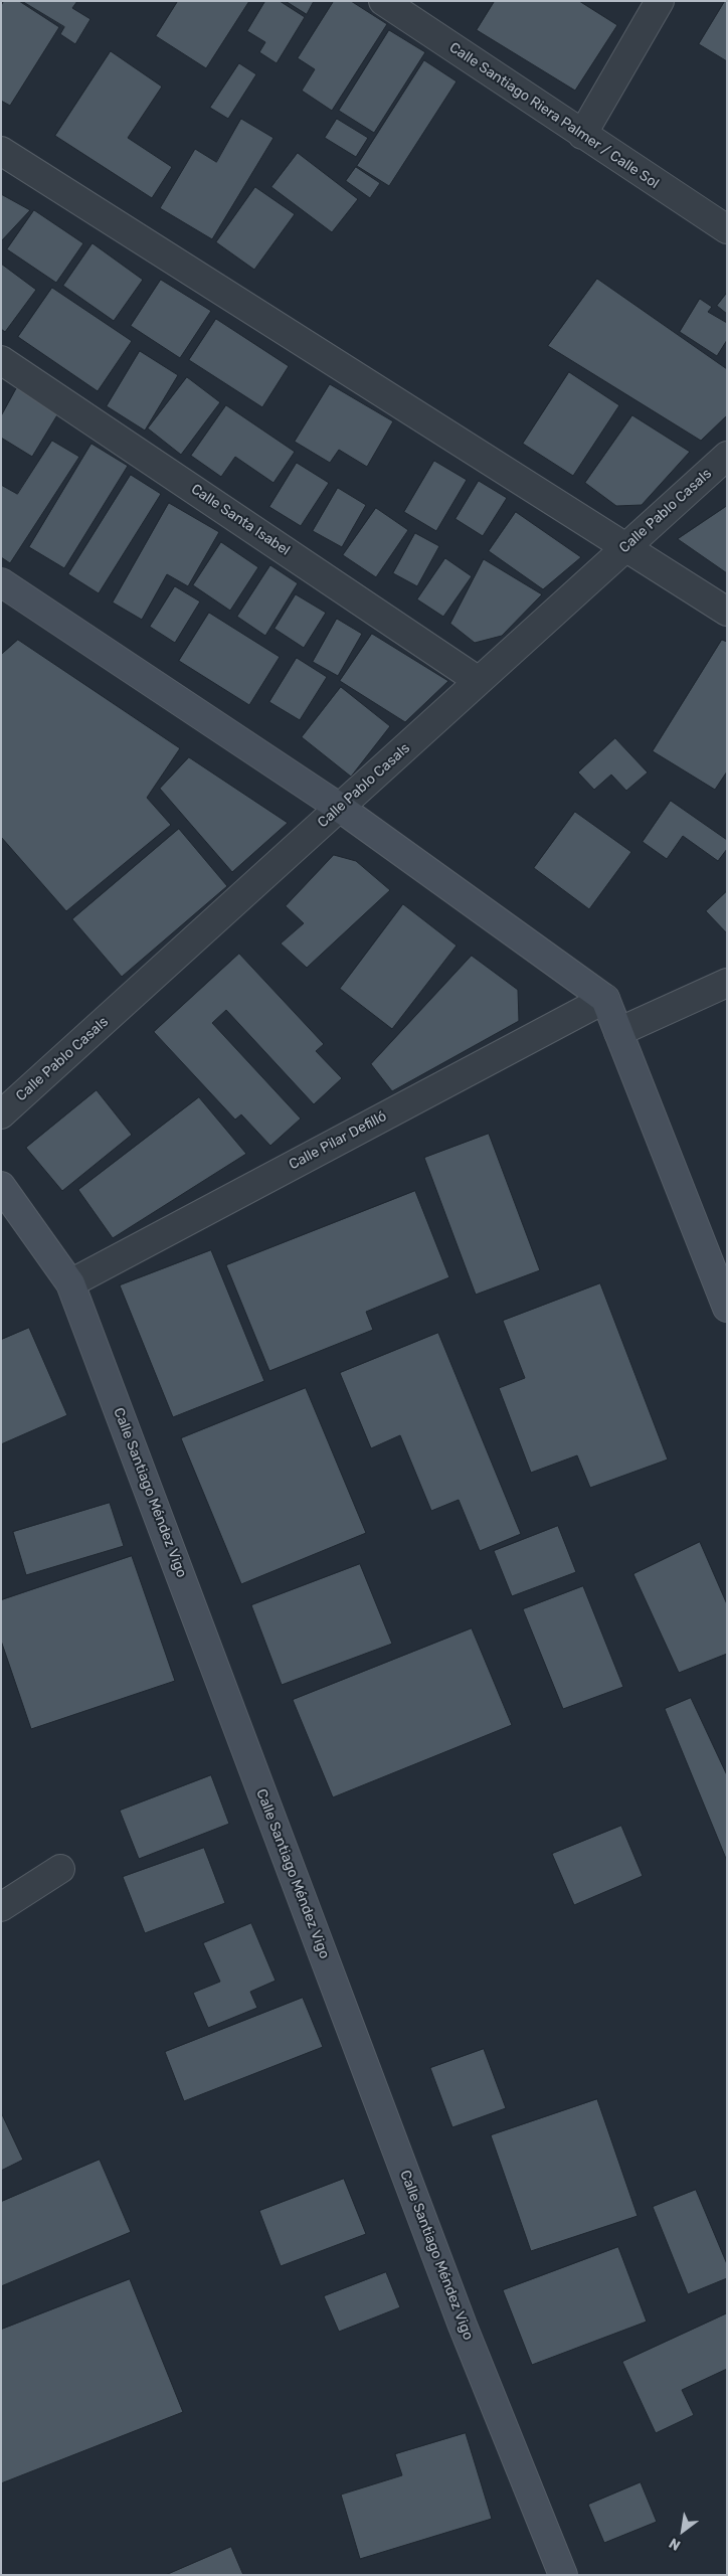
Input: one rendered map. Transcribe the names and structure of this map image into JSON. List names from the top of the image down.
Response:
{
  "streets": {
    "street": [
      "Calle Santiago Riera Palmer / Calle Sol",
      "Calle Pablo Casals",
      "Calle Santa Isabel",
      "Calle Pilar Defilló",
      "Calle Santiago Méndez Vigo"
    ]
  },
  "crossings": [
    ["Calle Pablo Casals", "Calle Santa Isabel"],
    ["Calle Pilar Defilló", "Calle Santiago Méndez Vigo"]
  ],
  "north": "bottom left"
}
